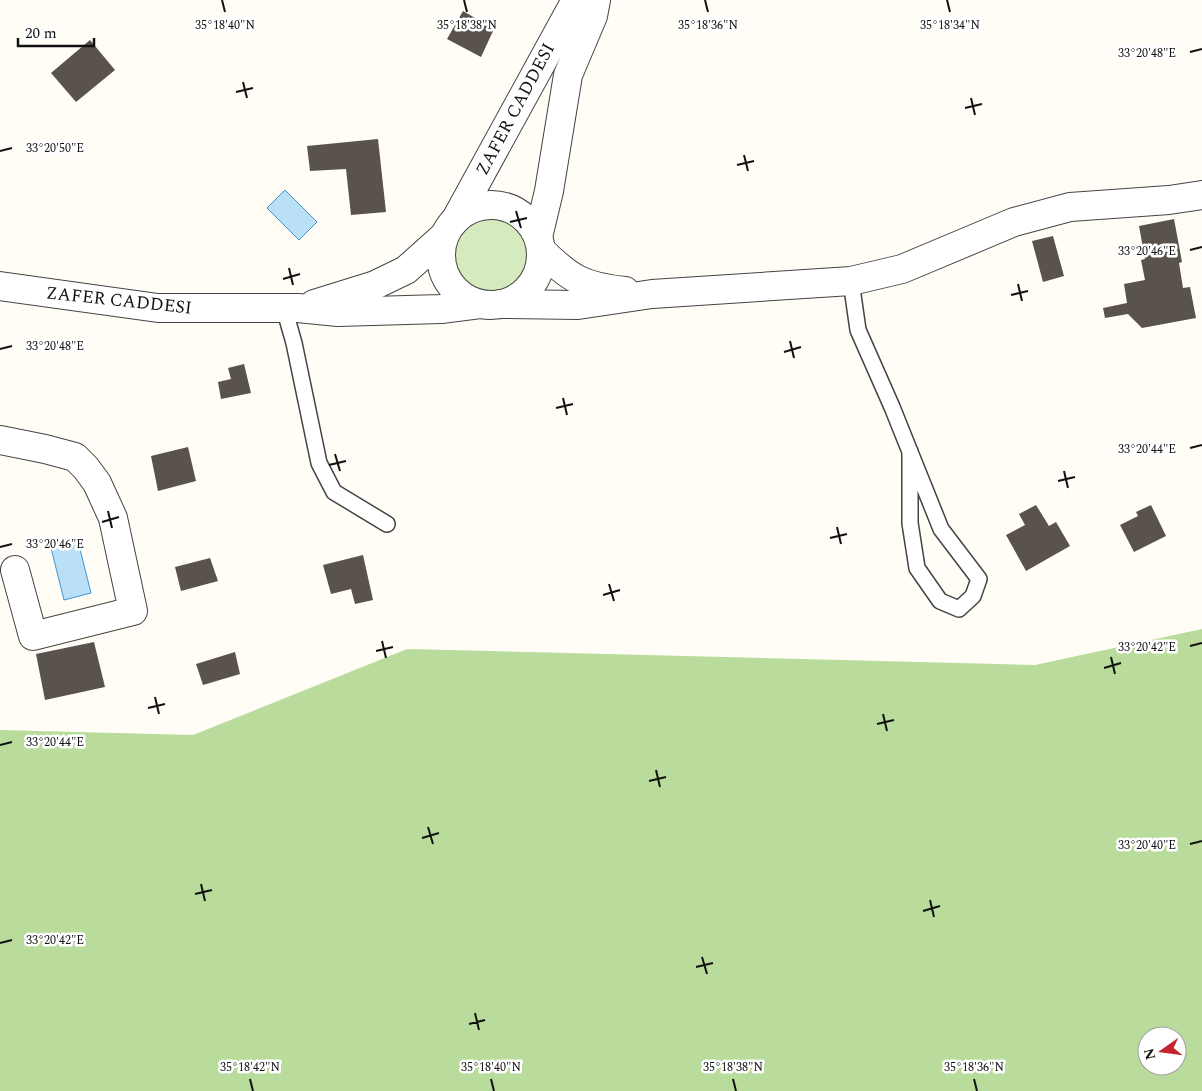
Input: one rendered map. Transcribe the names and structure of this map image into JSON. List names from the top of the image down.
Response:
{
  "streets": {
    "street": ["ZAFER CADDESI"]
  },
  "scale_bar": "20 m",
  "north": "left",
  "coordinates": [
    "35°18'34\"N",
    "35°18'40\"N",
    "35°18'38\"N",
    "35°18'36\"N",
    "33°20'48\"E",
    "33°20'50\"E",
    "33°20'46\"E",
    "33°20'44\"E",
    "33°20'42\"E",
    "33°20'40\"E",
    "35°18'42\"N"
  ]
}
